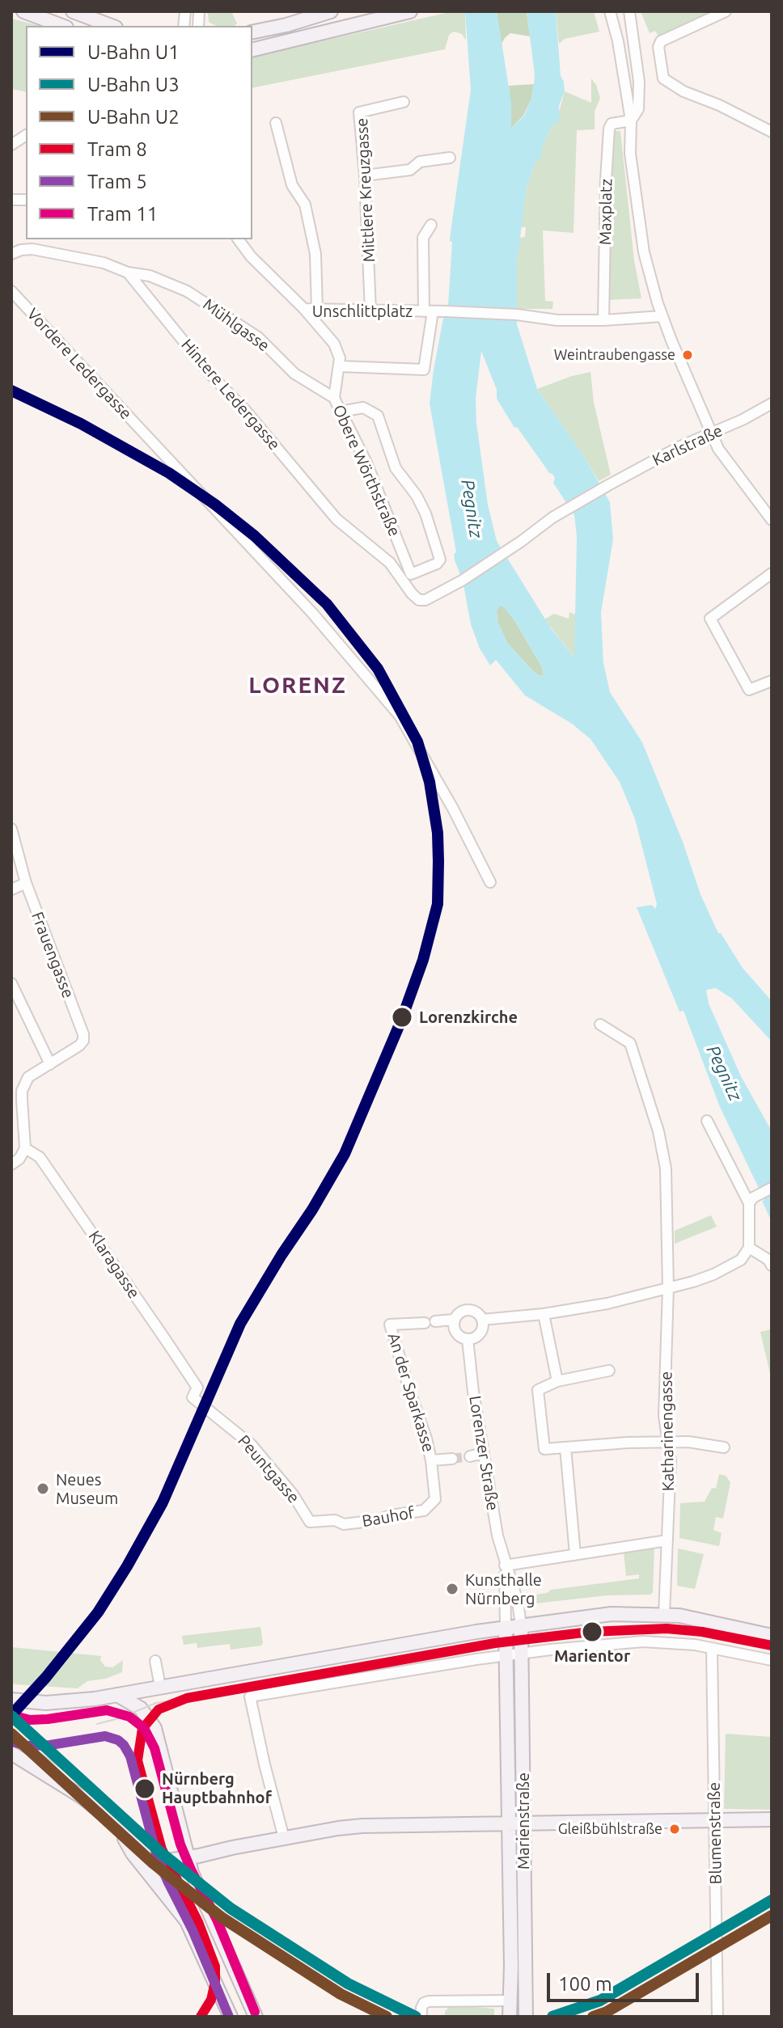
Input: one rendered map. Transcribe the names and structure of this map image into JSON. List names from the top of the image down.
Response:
{
  "streets": {
    "main road": ["Marienstraße"],
    "street": [
      "Mittlere Kreuzgasse",
      "Maxplatz",
      "Unschlittplatz",
      "Mühlgasse",
      "Vordere Ledergasse",
      "Hintere Ledergasse",
      "Karlstraße",
      "Obere Wörthstraße",
      "Frauengasse",
      "Klaragasse",
      "An der Sparkasse",
      "Katharinengasse",
      "Lorenzer Straße",
      "Peuntgasse",
      "Bauhof",
      "Blumenstraße"
    ]
  },
  "crossings": [
    ["Mittlere Kreuzgasse", "Unschlittplatz"],
    ["Maxplatz", "Unschlittplatz"],
    ["Maxplatz", "Karlstraße"],
    ["Unschlittplatz", "Obere Wörthstraße"],
    ["Mühlgasse", "Hintere Ledergasse"],
    ["Mühlgasse", "Obere Wörthstraße"],
    ["Hintere Ledergasse", "Karlstraße"],
    ["Klaragasse", "Peuntgasse"],
    ["An der Sparkasse", "Lorenzer Straße"],
    ["An der Sparkasse", "Bauhof"],
    ["Peuntgasse", "Bauhof"]
  ],
  "districts": ["LORENZ"],
  "water": ["Pegnitz"],
  "places": [
    "Weintraubengasse",
    "Lorenzkirche",
    "Neues Museum",
    "Kunsthalle Nürnberg",
    "Marientor",
    "Nürnberg Hauptbahnhof",
    "Gleißbühlstraße"
  ],
  "lines": [
    "metro line U1",
    "tram line 8",
    "tram line 11",
    "metro line U3",
    "metro line U2",
    "tram line 5"
  ],
  "legend": [
    "U-Bahn U1",
    "U-Bahn U3",
    "U-Bahn U2",
    "Tram 8",
    "Tram 5",
    "Tram 11"
  ],
  "scale_bar": "100 m"
}
